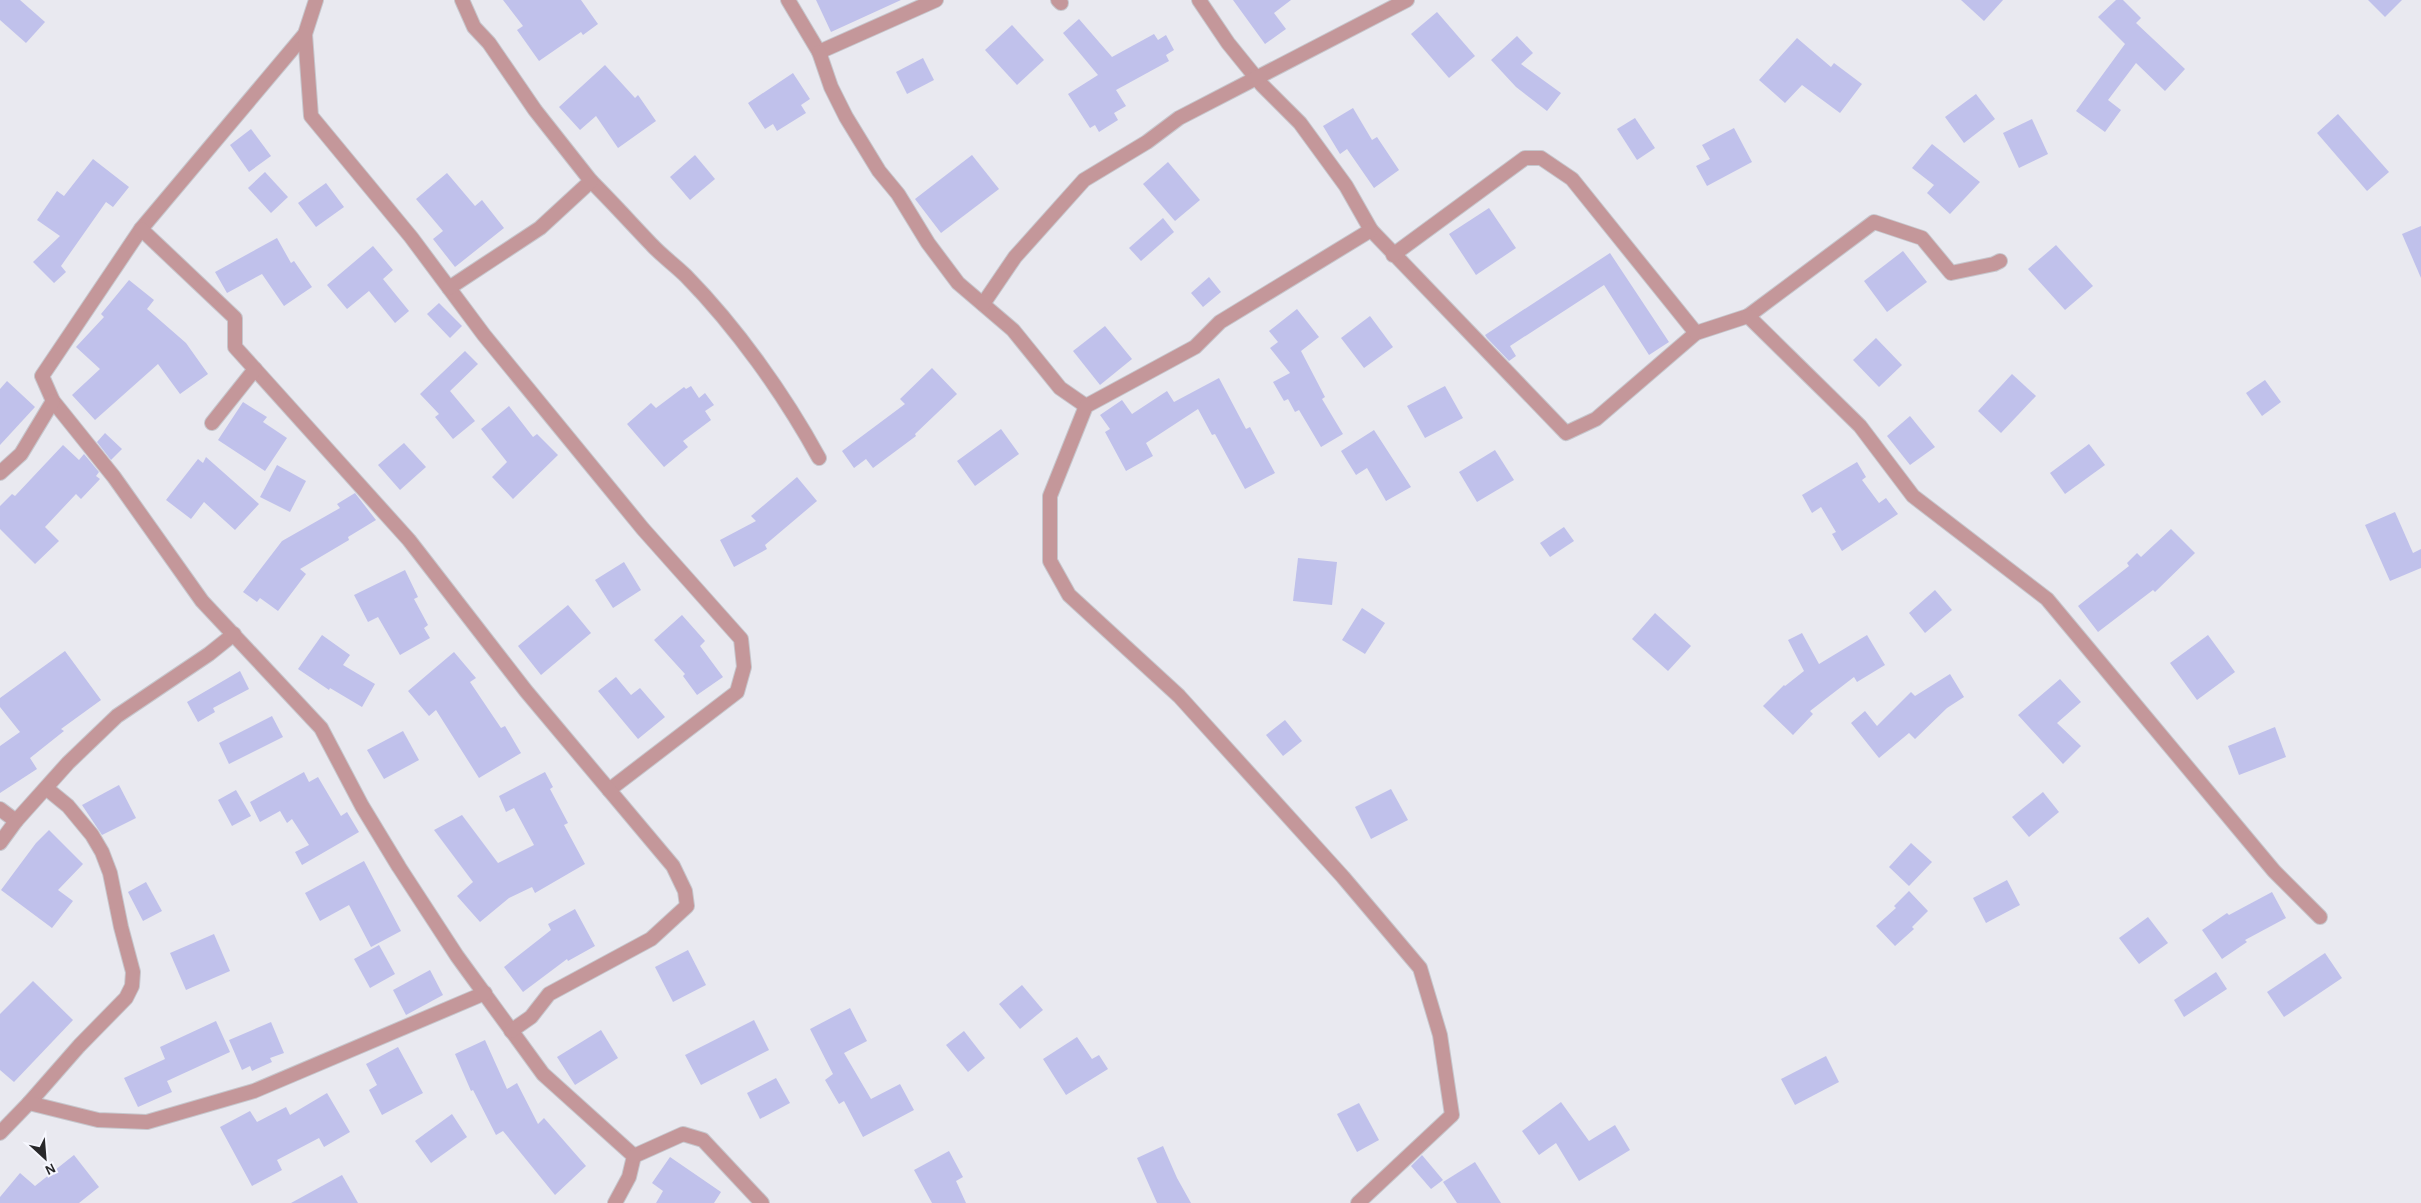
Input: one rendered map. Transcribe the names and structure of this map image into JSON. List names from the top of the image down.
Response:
{
  "north": "bottom right"
}
